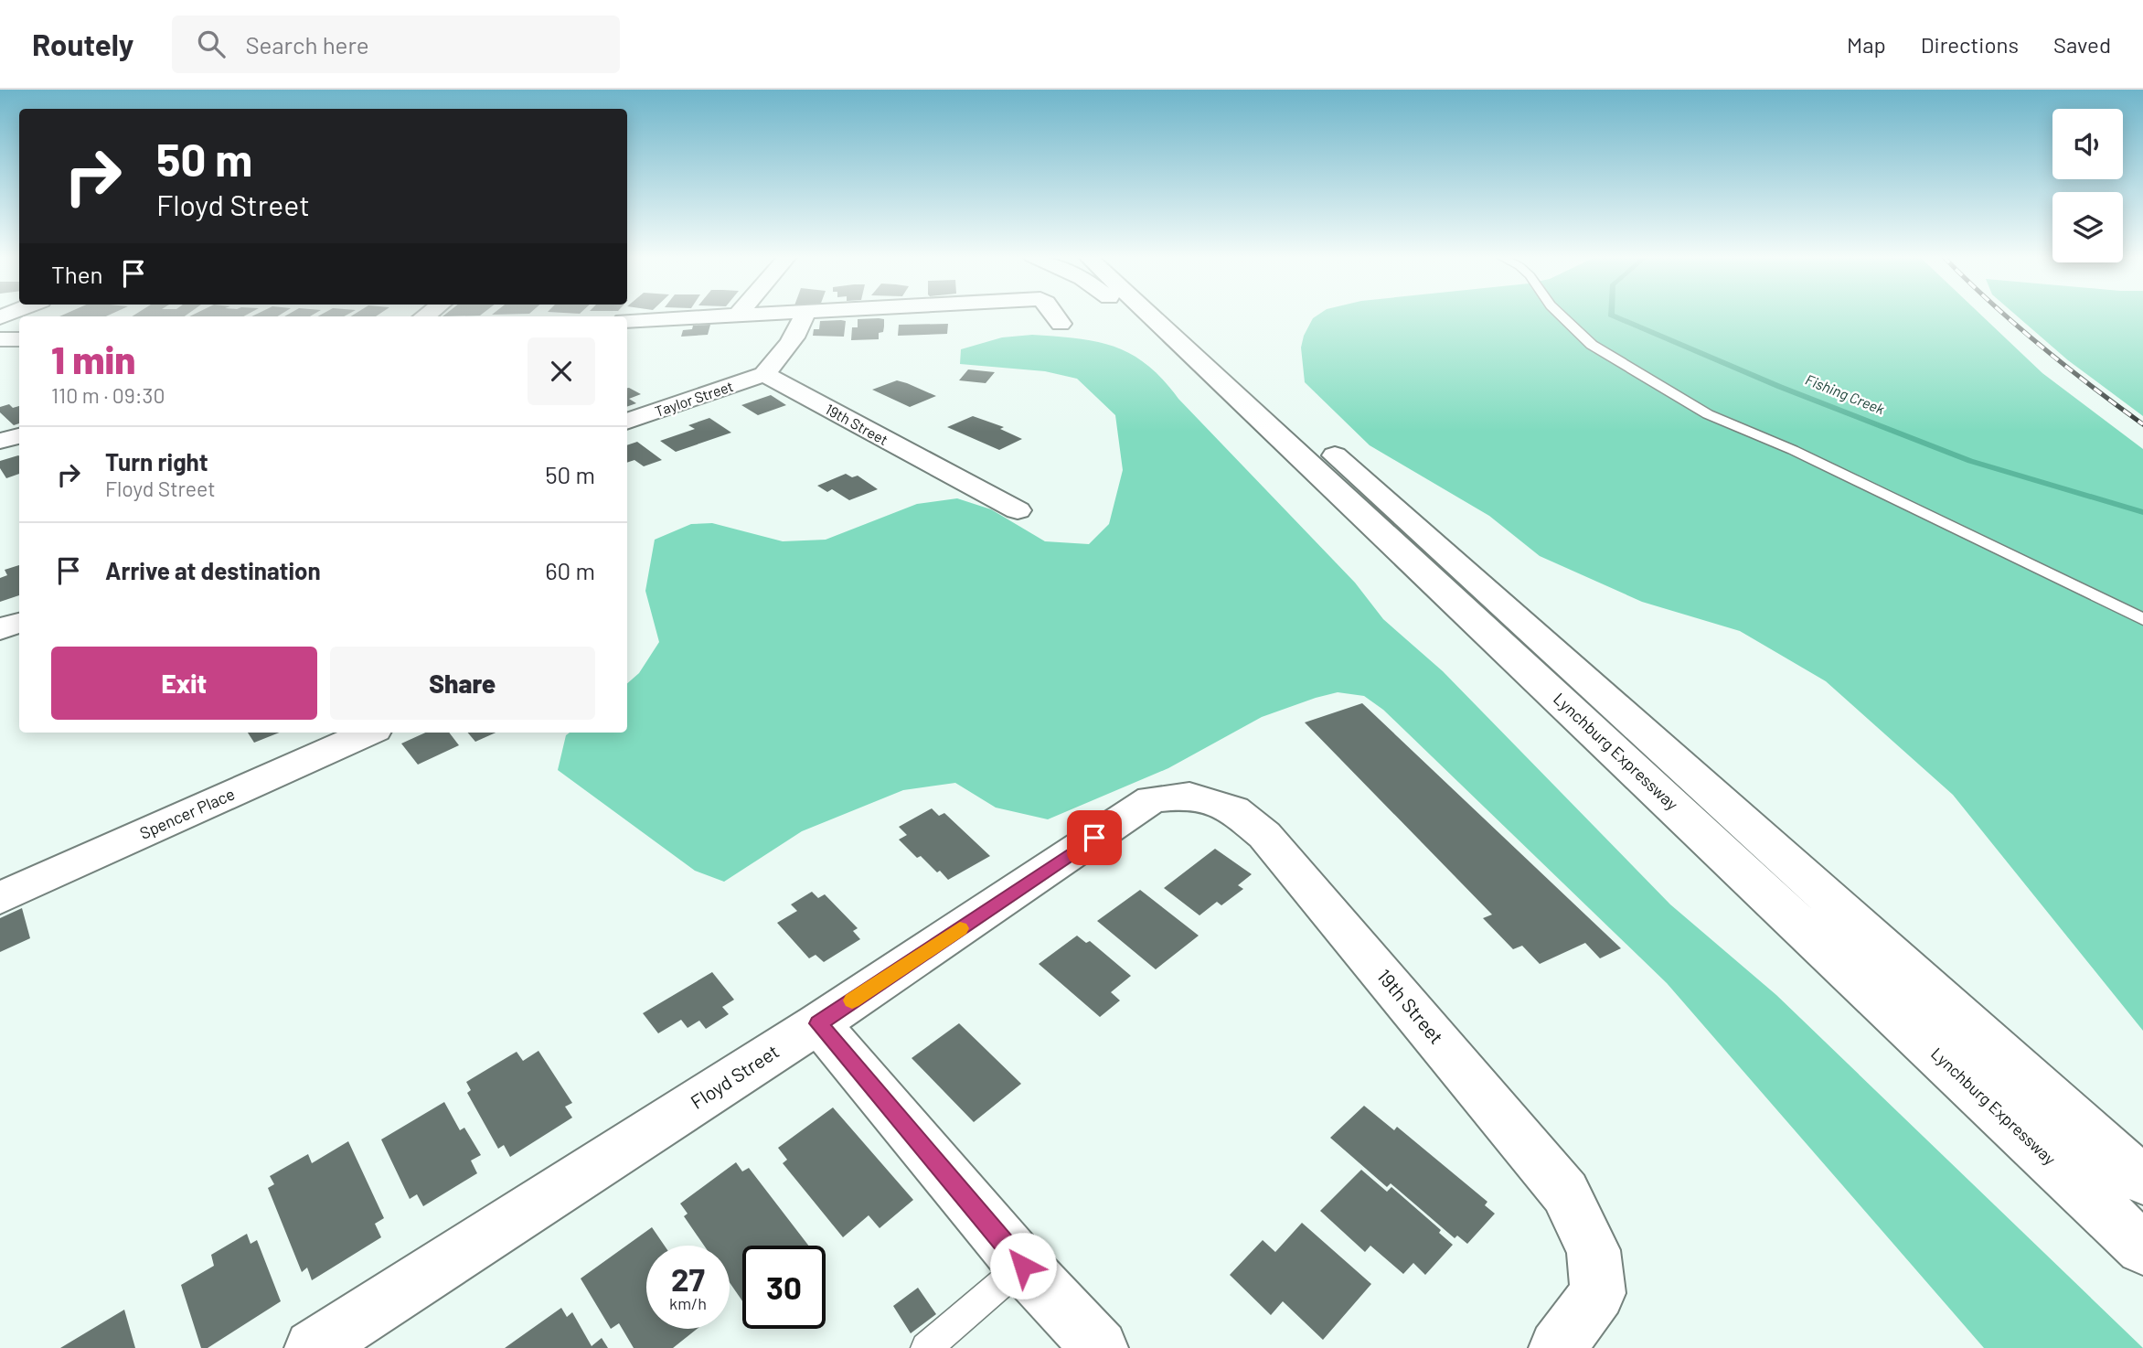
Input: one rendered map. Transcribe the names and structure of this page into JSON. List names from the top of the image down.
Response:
{
  "streets": {
    "main road": [
      "Taylor Street",
      "19th Street",
      "Lynchburg Expressway",
      "Spencer Place",
      "Floyd Street"
    ]
  },
  "crossings": [
    ["Taylor Street", "19th Street"],
    ["19th Street", "Floyd Street"]
  ],
  "water": ["Fishing Creek"],
  "page": {
    "header": "Routely",
    "search": "Search here",
    "nav": ["Map", "Directions", "Saved"],
    "turn": ["50 m", "Floyd Street"],
    "then": "Then",
    "heading": ["1 min", "110 m · 09:30"],
    "list": [
      {
        "name": "Turn right",
        "note": "Floyd Street",
        "value": "50 m"
      },
      {
        "name": "Arrive at destination",
        "value": "60 m"
      }
    ],
    "buttons": ["Exit", "Share"],
    "speed": "27 km/h",
    "limit": "30"
  }
}
